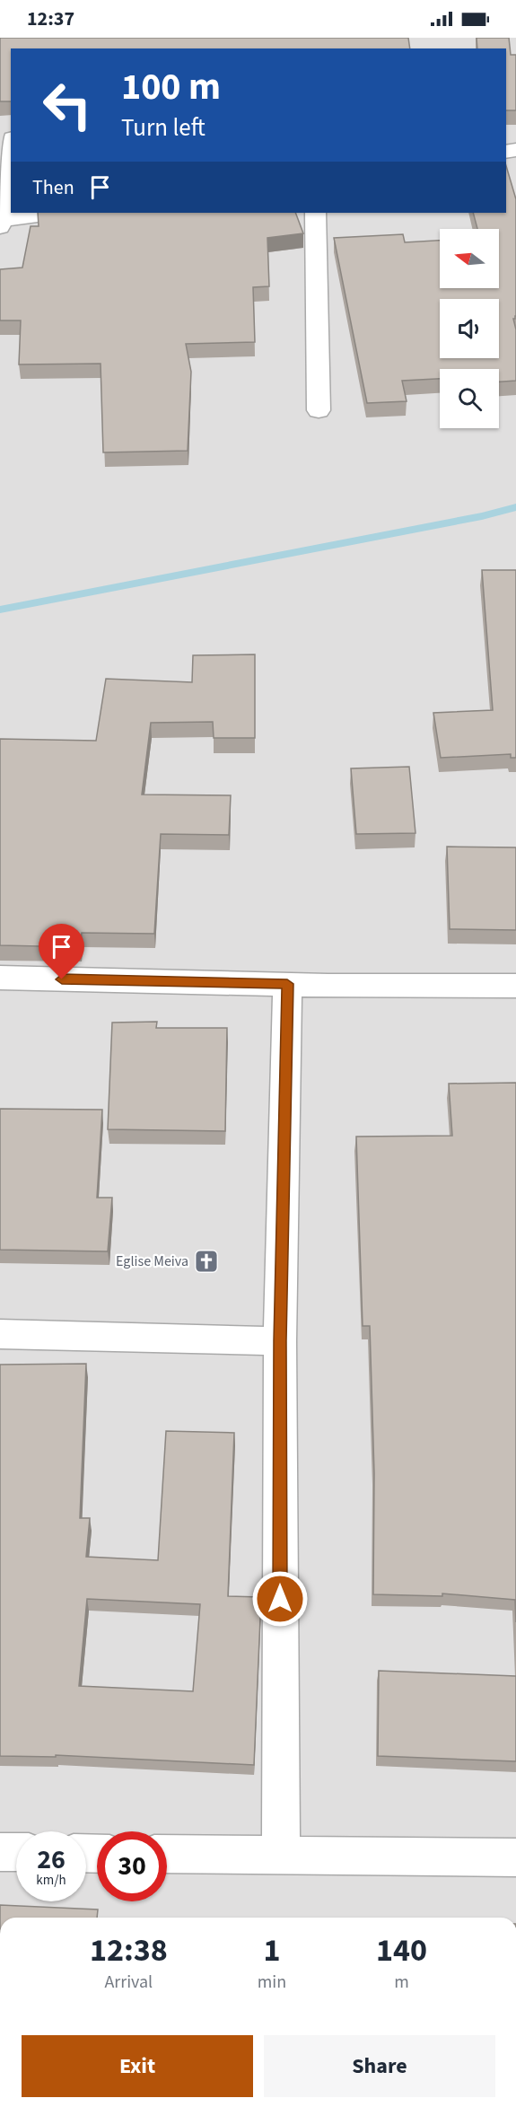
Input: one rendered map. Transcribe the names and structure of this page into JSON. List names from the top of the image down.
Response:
{
  "places": {
    "church": ["Eglise Meiva"]
  },
  "north": "left",
  "page": {
    "status": "12:37",
    "turn": ["100 m", "Turn left"],
    "then": "Then",
    "speed": "26 km/h",
    "limit": "30",
    "eta": [
      "12:38",
      "Arrival",
      "1",
      "min",
      "140",
      "m"
    ],
    "buttons": ["Exit", "Share"]
  }
}
